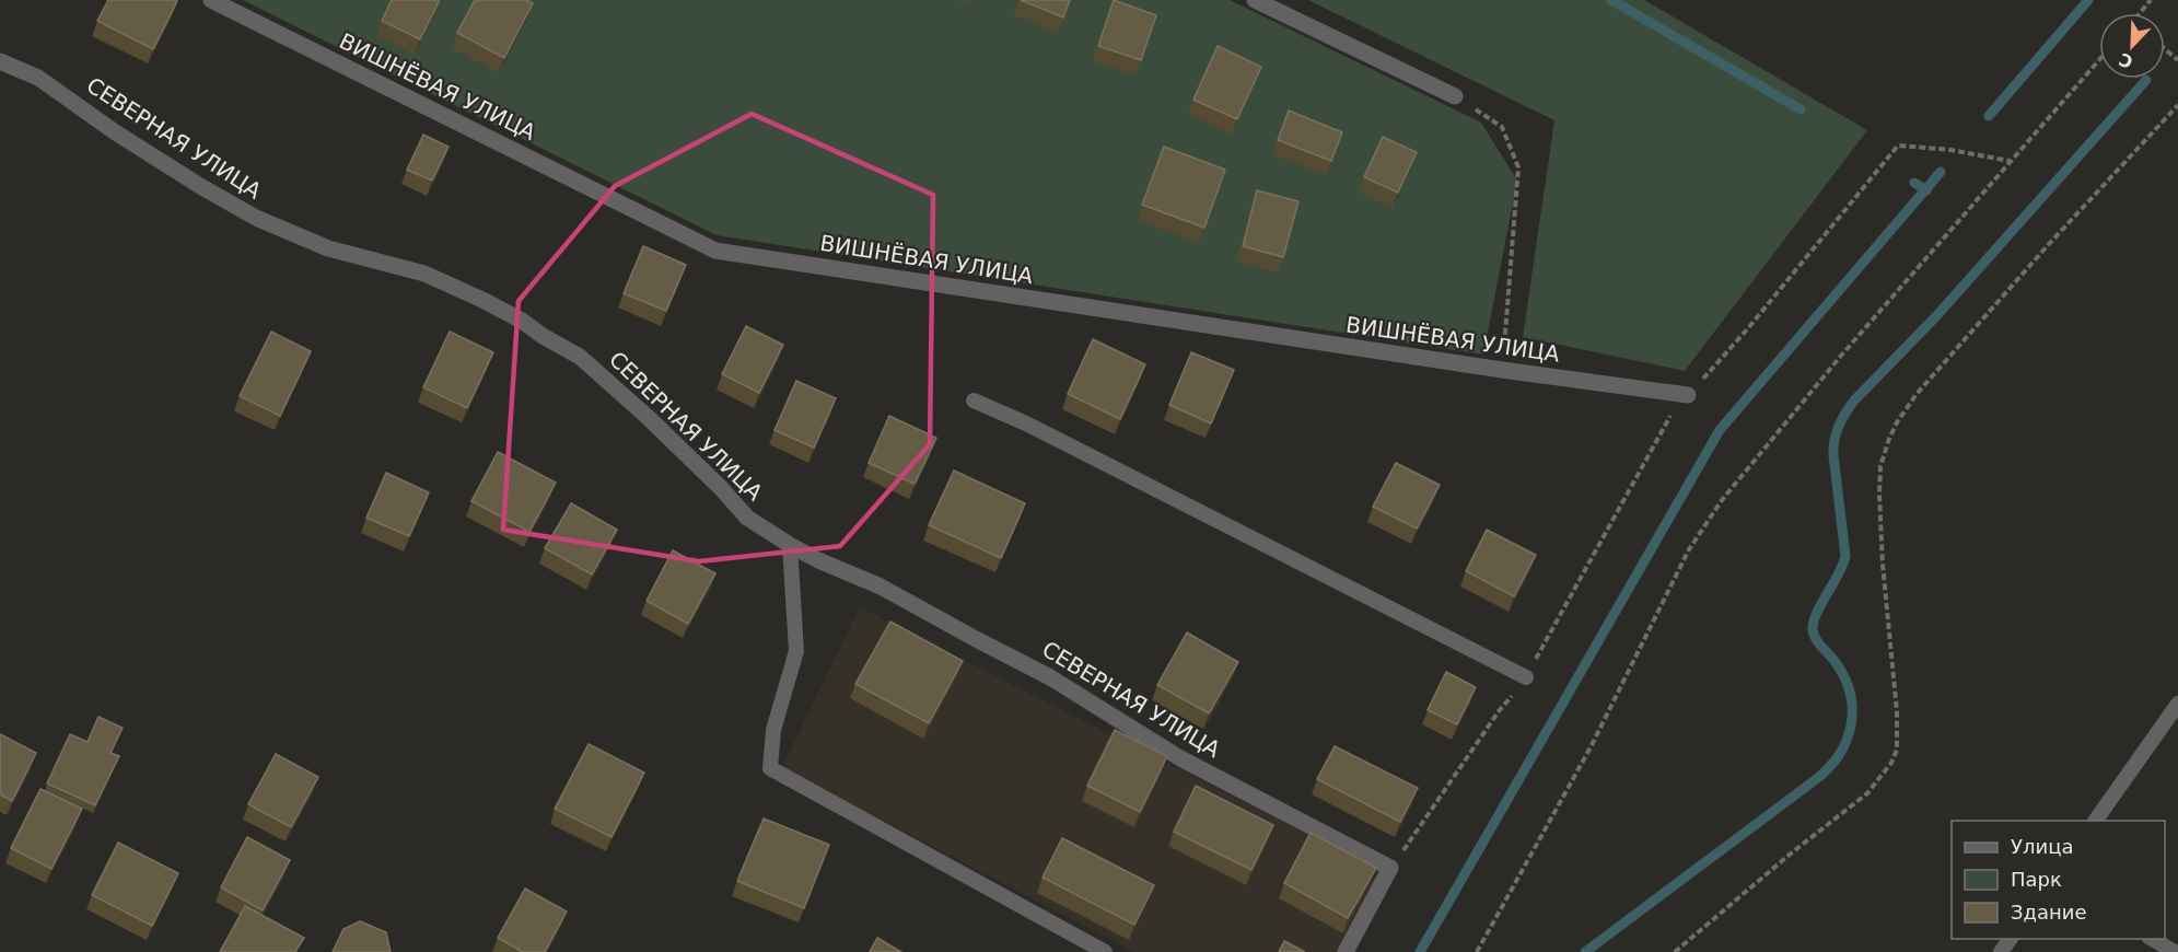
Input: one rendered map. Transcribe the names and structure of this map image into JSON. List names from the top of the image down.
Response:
{
  "streets": {
    "street": ["ВИШНЁВАЯ УЛИЦА", "СЕВЕРНАЯ УЛИЦА"]
  },
  "legend": ["Улица", "Парк", "Здание"],
  "north": "bottom left"
}
